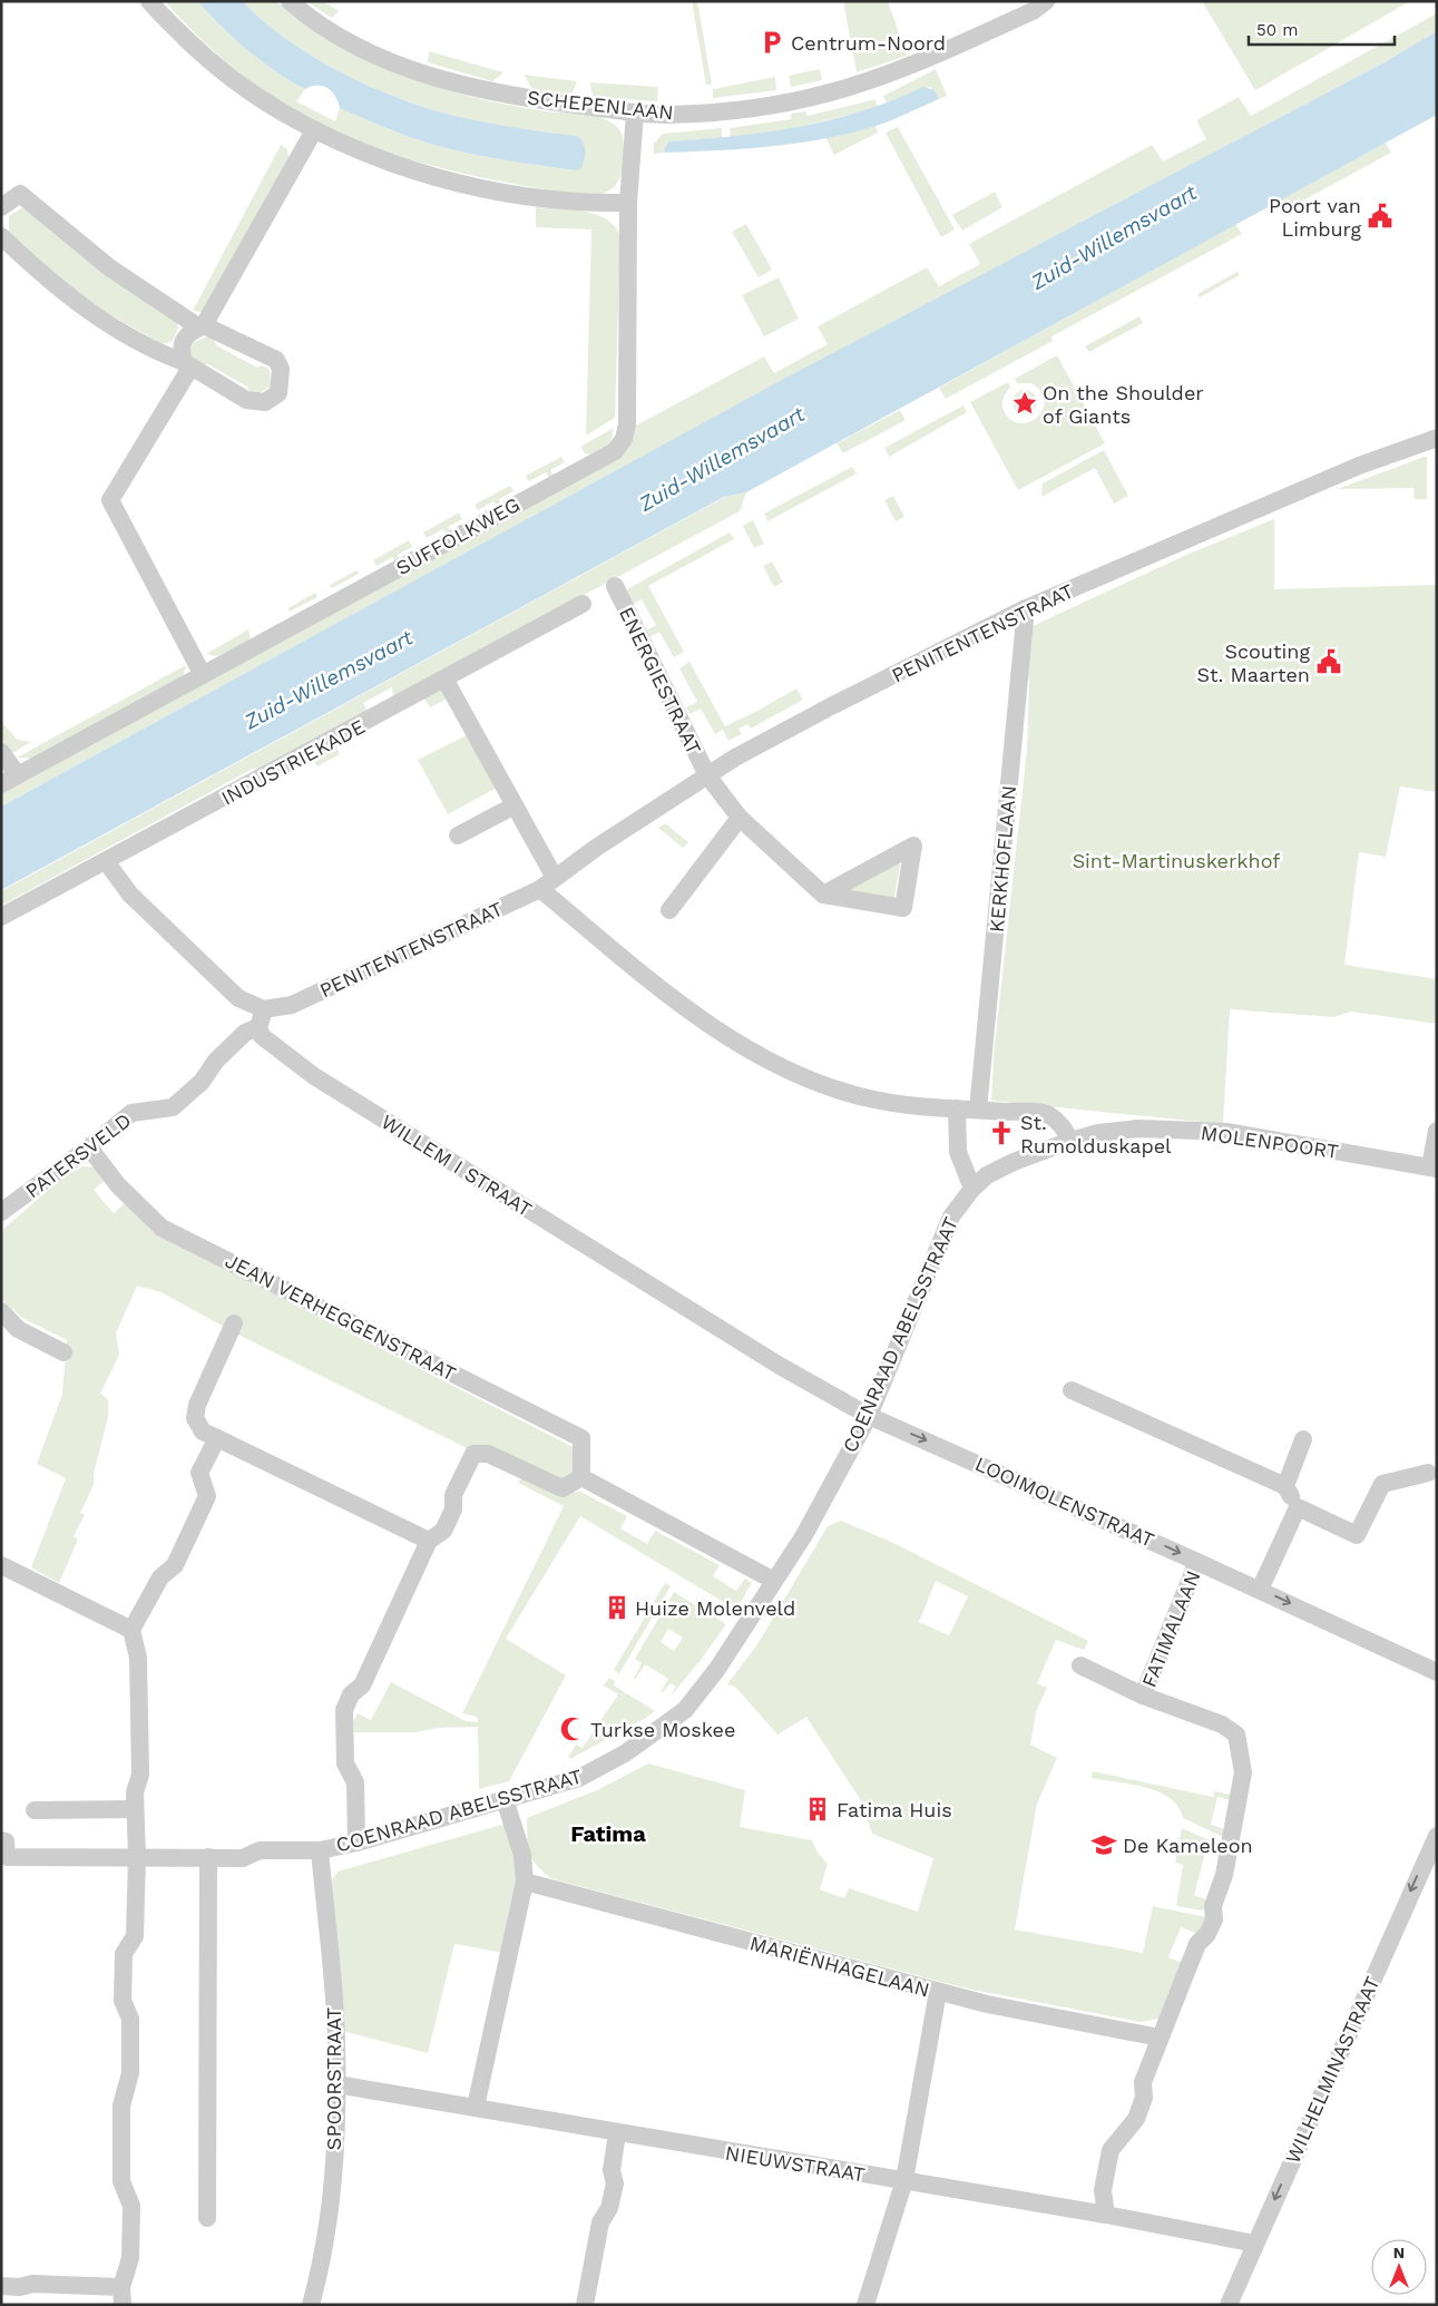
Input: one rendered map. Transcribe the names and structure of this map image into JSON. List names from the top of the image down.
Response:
{
  "streets": {
    "street": [
      "SCHEPENLAAN",
      "SUFFOLKWEG",
      "PENITENTENSTRAAT",
      "ENERGIESTRAAT",
      "INDUSTRIEKADE",
      "KERKHOFLAAN",
      "MOLENPOORT",
      "PATERSVELD",
      "WILLEM I STRAAT",
      "JEAN VERHEGGENSTRAAT",
      "COENRAAD ABELSSTRAAT",
      "LOOIMOLENSTRAAT",
      "FATIMALAAN",
      "MARIËNHAGELAAN",
      "WILHELMINASTRAAT",
      "SPOORSTRAAT",
      "NIEUWSTRAAT"
    ]
  },
  "crossings": [
    ["SCHEPENLAAN", "SUFFOLKWEG"],
    ["PENITENTENSTRAAT", "ENERGIESTRAAT"],
    ["PENITENTENSTRAAT", "KERKHOFLAAN"],
    ["MOLENPOORT", "COENRAAD ABELSSTRAAT"],
    ["PATERSVELD", "WILLEM I STRAAT"],
    ["PATERSVELD", "JEAN VERHEGGENSTRAAT"],
    ["WILLEM I STRAAT", "COENRAAD ABELSSTRAAT"],
    ["WILLEM I STRAAT", "LOOIMOLENSTRAAT"],
    ["COENRAAD ABELSSTRAAT", "LOOIMOLENSTRAAT"],
    ["COENRAAD ABELSSTRAAT", "SPOORSTRAAT"],
    ["LOOIMOLENSTRAAT", "FATIMALAAN"],
    ["FATIMALAAN", "MARIËNHAGELAAN"],
    ["WILHELMINASTRAAT", "NIEUWSTRAAT"],
    ["SPOORSTRAAT", "NIEUWSTRAAT"]
  ],
  "one_way": ["WILHELMINASTRAAT"],
  "districts": ["Fatima"],
  "water": ["Zuid-Willemsvaart"],
  "parks": ["Sint-Martinuskerkhof"],
  "places": {
    "parking": ["Centrum-Noord"],
    "public building": ["Poort van Limburg", "Scouting St. Maarten"],
    "place": ["On the Shoulder of Giants"],
    "church": ["St. Rumolduskapel"],
    "building": ["Huize Molenveld", "Fatima Huis"],
    "mosque": ["Turkse Moskee"],
    "school or university": ["De Kameleon"]
  },
  "scale_bar": "50 m",
  "north": "top"
}
